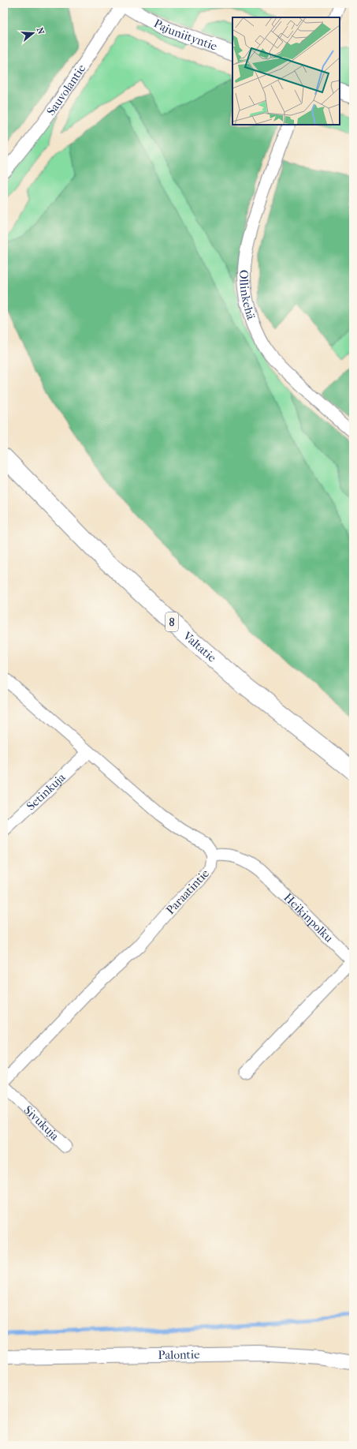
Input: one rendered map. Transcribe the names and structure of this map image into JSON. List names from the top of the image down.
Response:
{
  "streets": {
    "highway": ["8", "Valtatie"],
    "street": [
      "Pajuniityntie",
      "Sauvolantie",
      "Ollinkehä",
      "Setinkuja",
      "Paraatintie",
      "Heikinpolku",
      "Sivukuja",
      "Palontie"
    ]
  },
  "crossings": [
    ["Pajuniityntie", "Sauvolantie"],
    ["Setinkuja", "Paraatintie"],
    ["Paraatintie", "Heikinpolku"]
  ],
  "north": "right"
}
